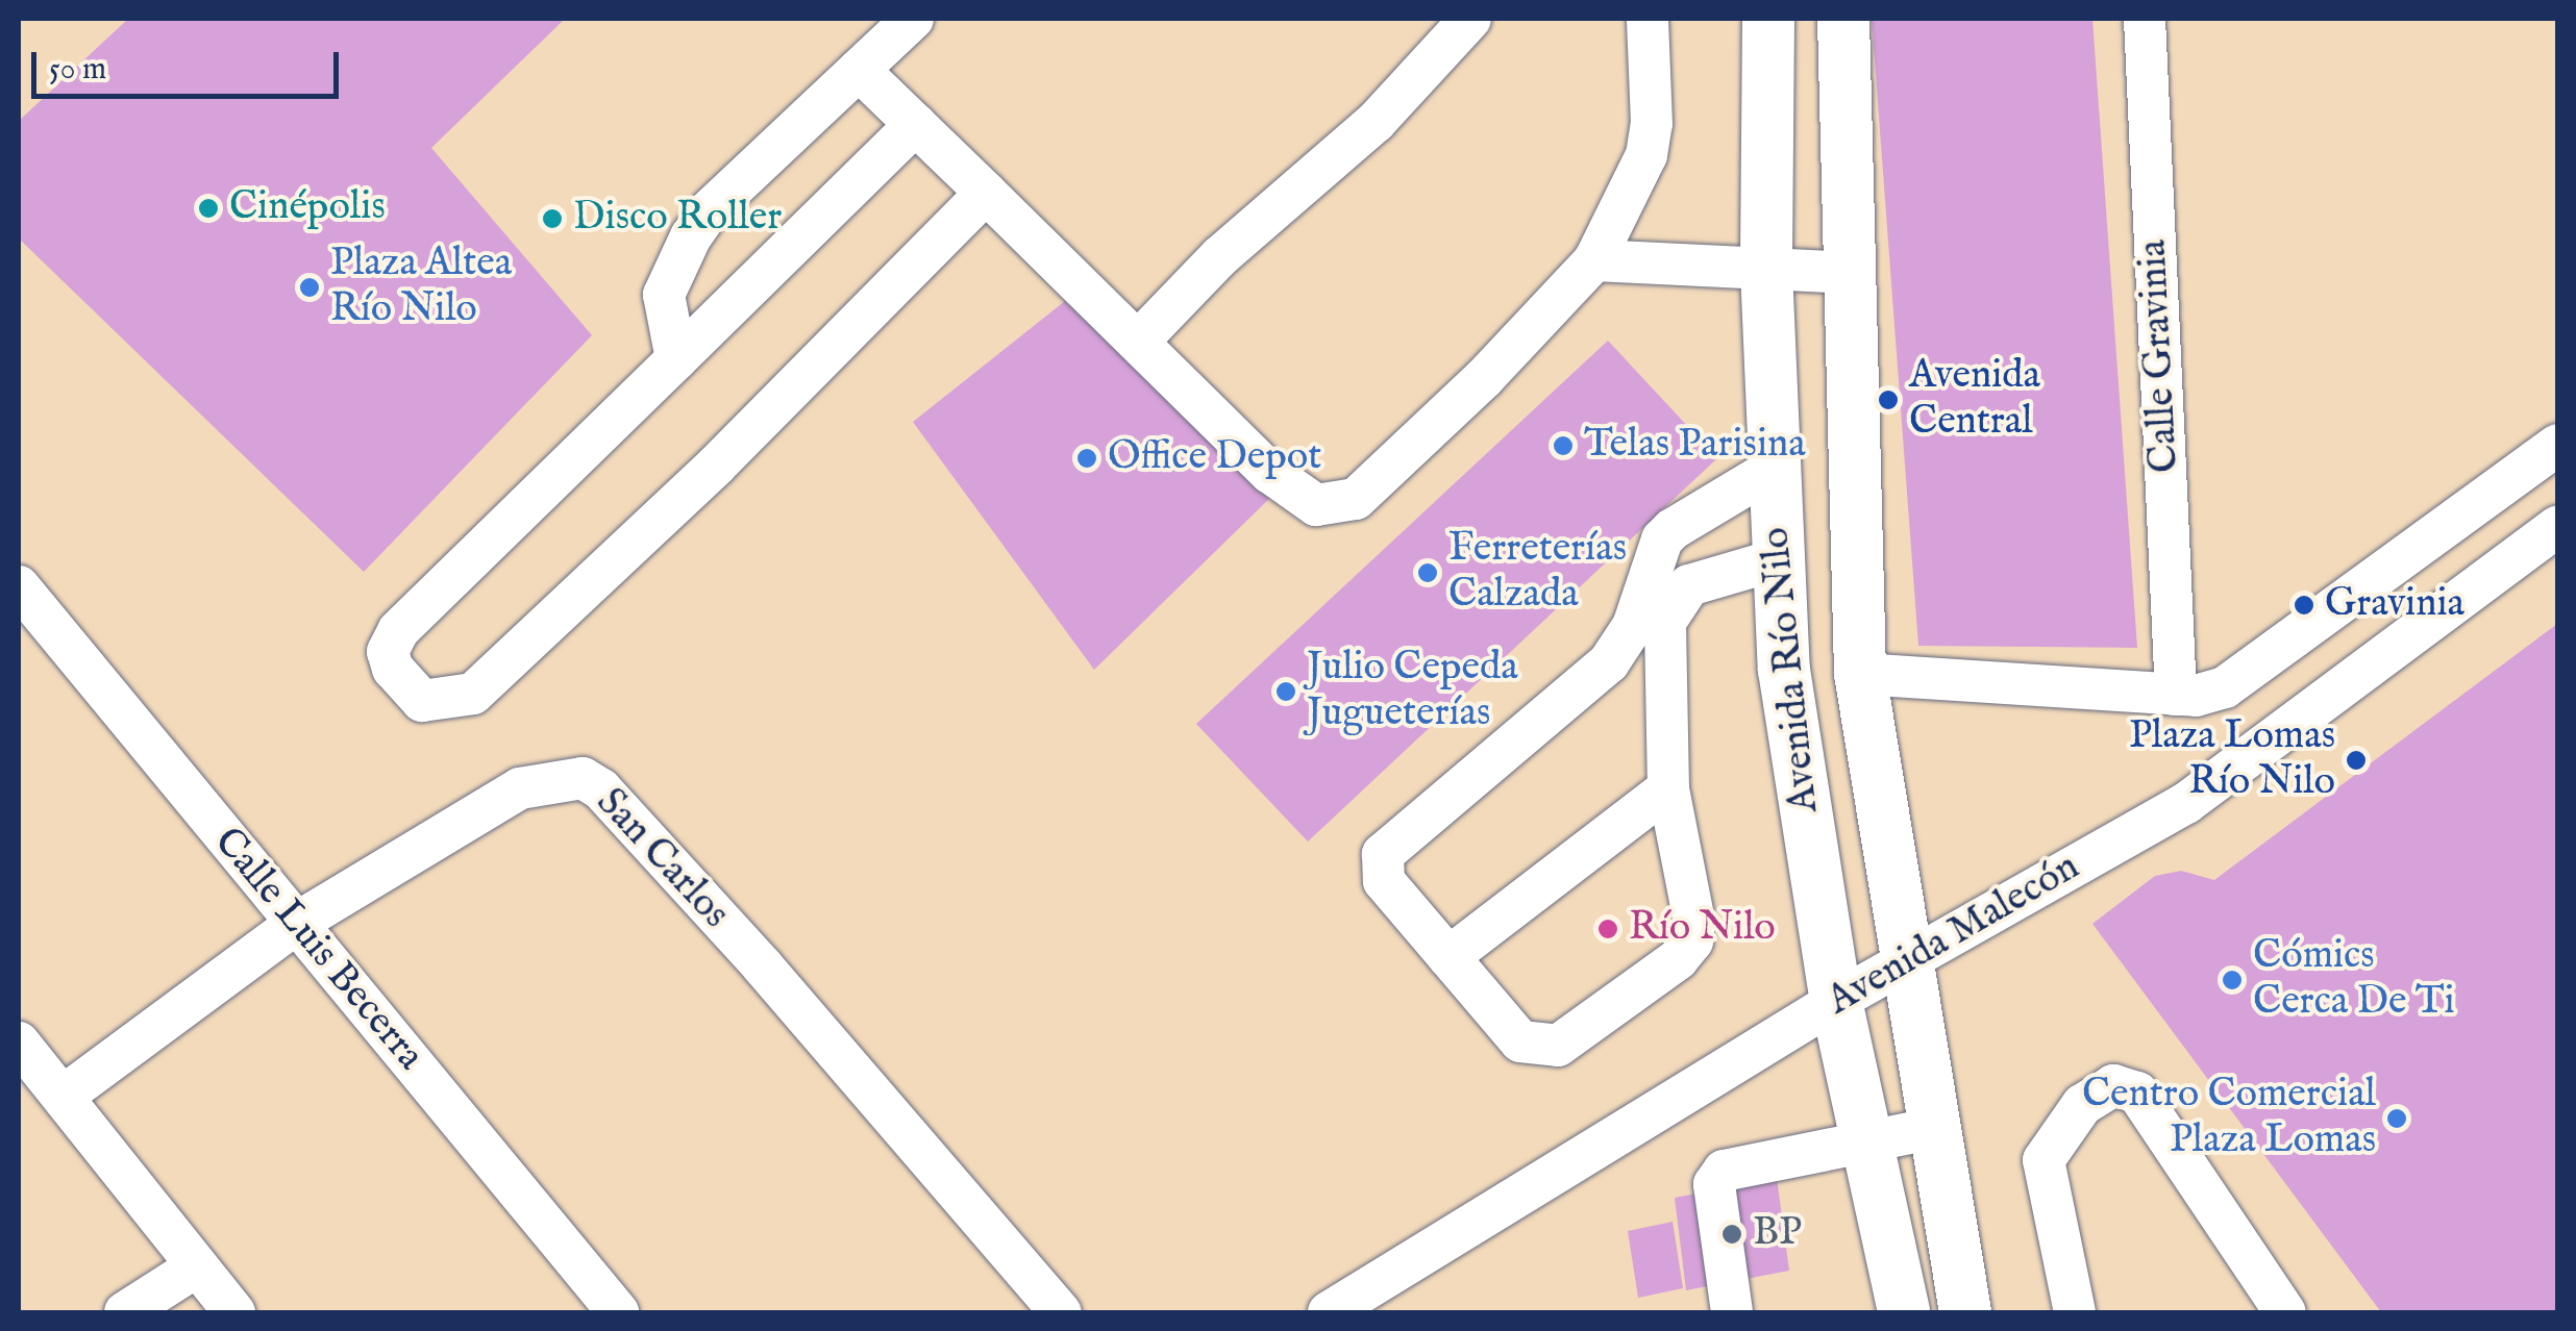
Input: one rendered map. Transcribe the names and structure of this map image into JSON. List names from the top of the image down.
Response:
{
  "streets": {
    "main road": ["Avenida Río Nilo"],
    "street": [
      "Calle Gravinia",
      "San Carlos",
      "Avenida Malecón",
      "Calle Luis Becerra"
    ]
  },
  "crossings": [
    ["Avenida Río Nilo", "Avenida Malecón"],
    ["San Carlos", "Calle Luis Becerra"]
  ],
  "places": [
    "Cinépolis",
    "Disco Roller",
    "Plaza Altea Río Nilo",
    "Avenida Central",
    "Telas Parisina",
    "Office Depot",
    "Ferreterías Calzada",
    "Gravinia",
    "Julio Cepeda Jugueterías",
    "Plaza Lomas Río Nilo",
    "Río Nilo",
    "Cómics Cerca De Ti",
    "Centro Comercial Plaza Lomas",
    "BP"
  ],
  "scale_bar": "50 m"
}
